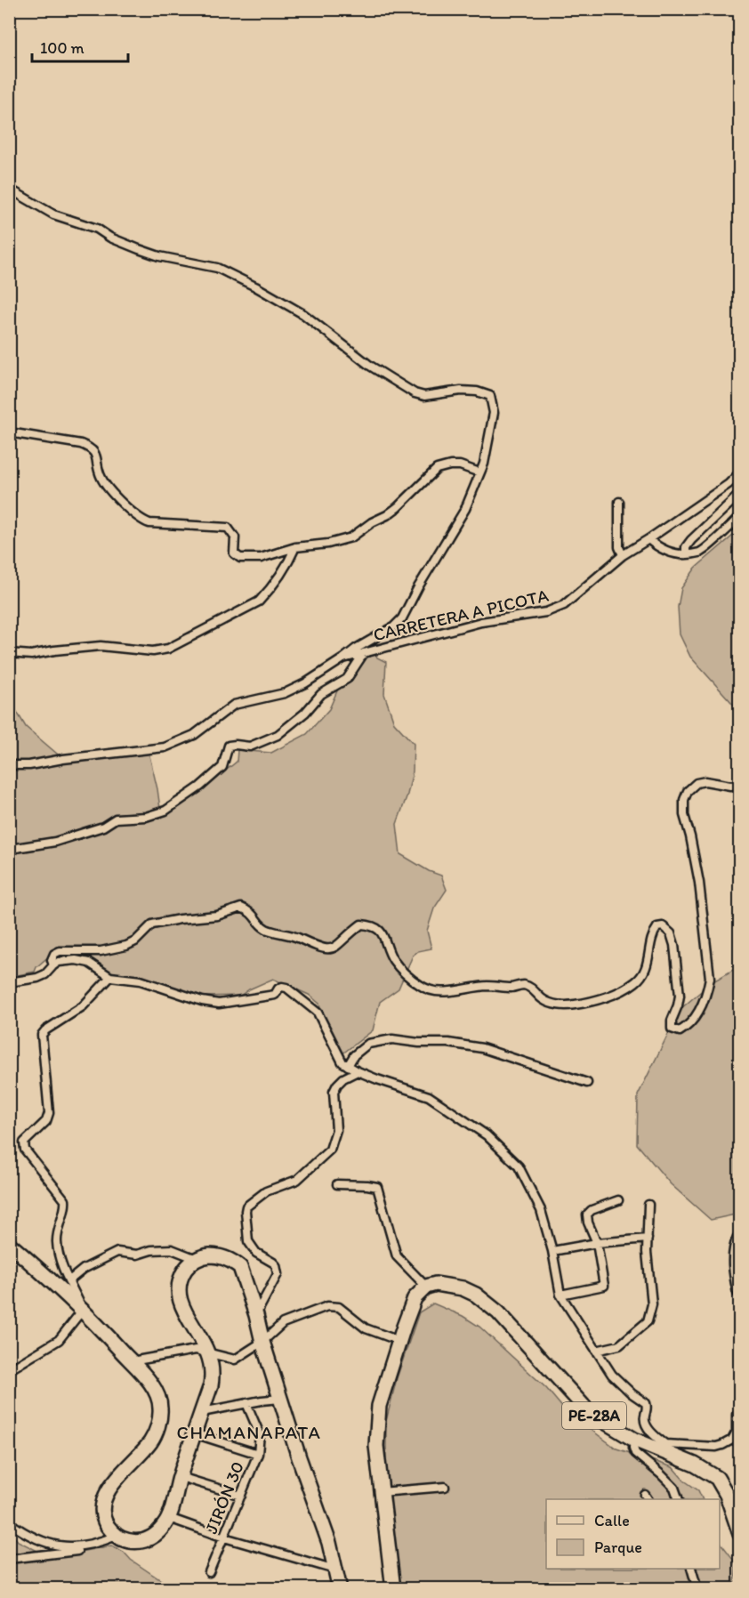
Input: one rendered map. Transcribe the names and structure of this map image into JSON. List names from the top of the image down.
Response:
{
  "streets": {
    "highway": ["PE-28A"],
    "street": ["CARRETERA A PICOTA", "JIRÓN 30"]
  },
  "districts": ["CHAMANAPATA"],
  "legend": ["Calle", "Parque"],
  "scale_bar": "100 m"
}
